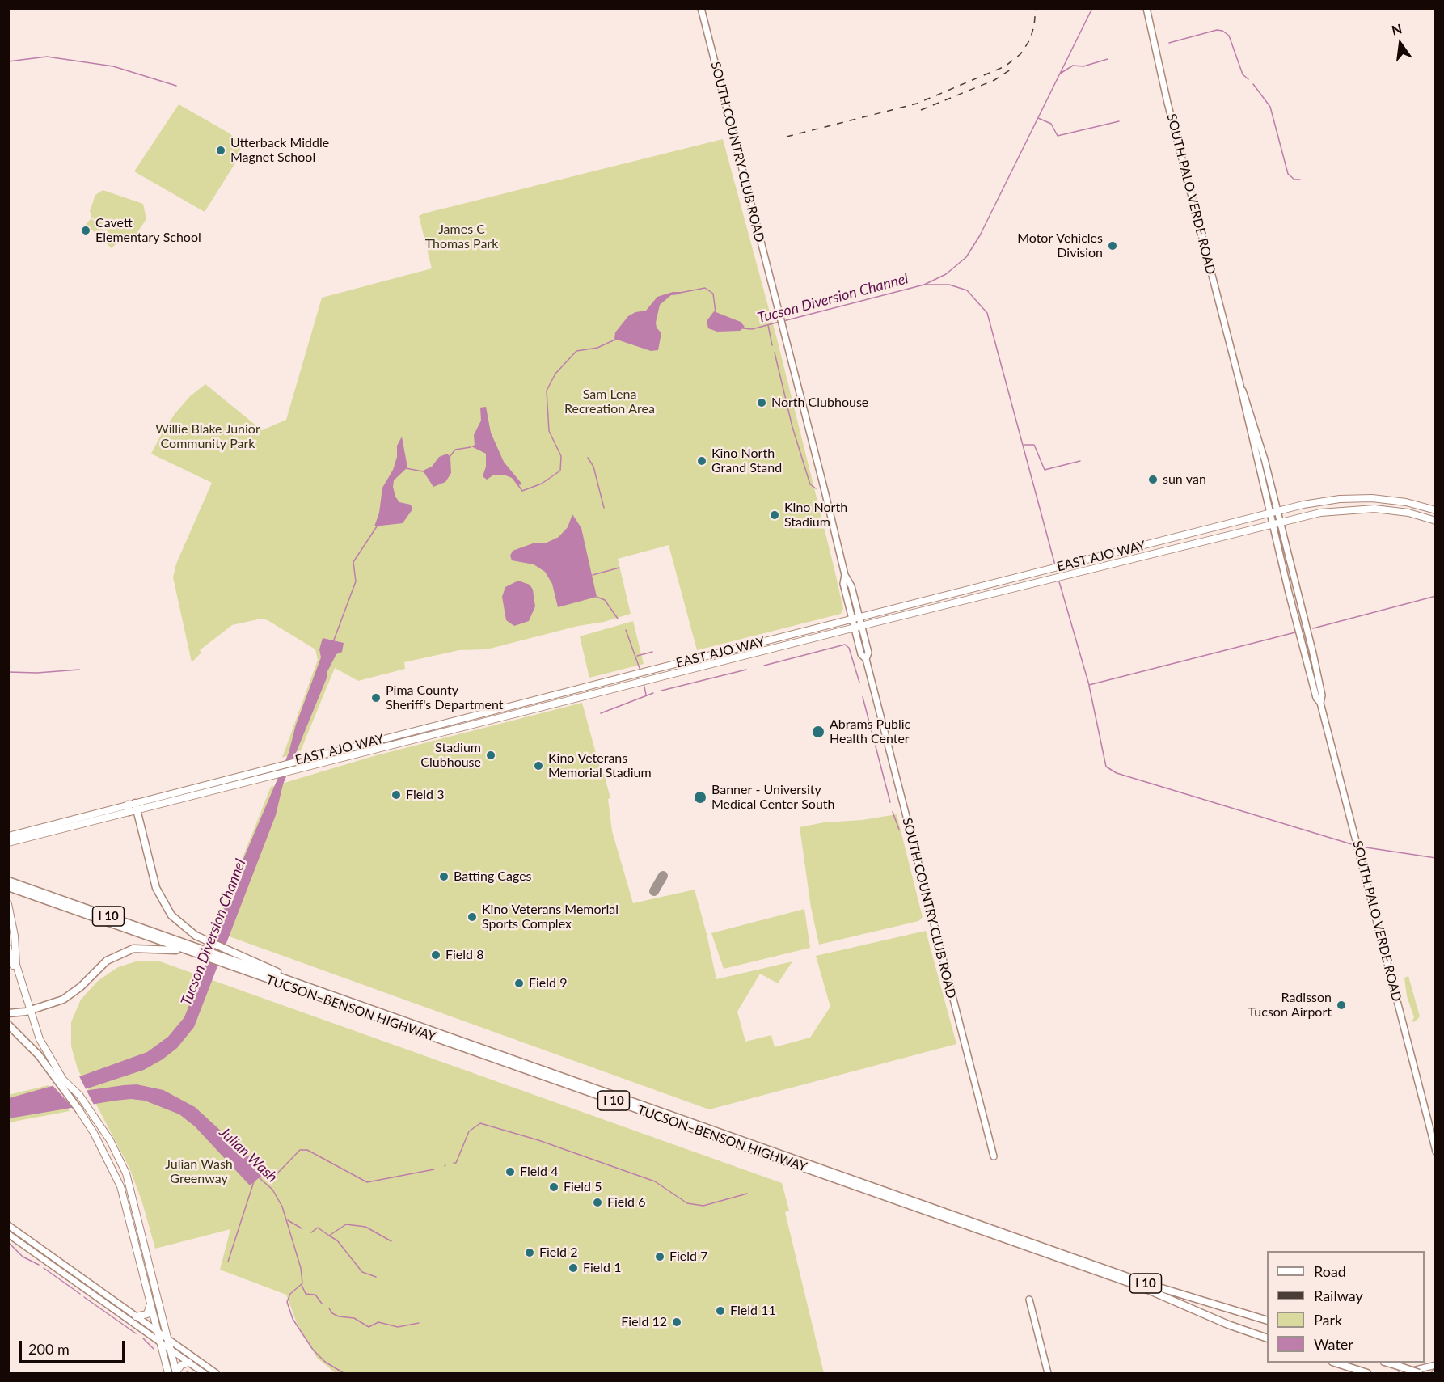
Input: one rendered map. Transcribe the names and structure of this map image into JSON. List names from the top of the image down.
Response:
{
  "streets": {
    "highway": ["I 10", "TUCSON–BENSON HIGHWAY"],
    "main road": ["SOUTH COUNTRY CLUB ROAD", "SOUTH PALO VERDE ROAD", "EAST AJO WAY"]
  },
  "crossings": [
    ["SOUTH COUNTRY CLUB ROAD", "EAST AJO WAY"],
    ["SOUTH PALO VERDE ROAD", "EAST AJO WAY"]
  ],
  "water": ["Tucson Diversion Channel", "Julian Wash"],
  "parks": [
    "James C Thomas Park",
    "Sam Lena Recreation Area",
    "Willie Blake Junior Community Park",
    "Julian Wash Greenway"
  ],
  "places": [
    "Utterback Middle Magnet School",
    "Cavett Elementary School",
    "Motor Vehicles Division",
    "North Clubhouse",
    "Kino North Grand Stand",
    "sun van",
    "Kino North Stadium",
    "Pima County Sheriff's Department",
    "Abrams Public Health Center",
    "Stadium Clubhouse",
    "Kino Veterans Memorial Stadium",
    "Field 3",
    "Banner - University Medical Center South",
    "Batting Cages",
    "Kino Veterans Memorial Sports Complex",
    "Field 8",
    "Field 9",
    "Radisson Tucson Airport",
    "Field 4",
    "Field 5",
    "Field 6",
    "Field 2",
    "Field 7",
    "Field 1",
    "Field 11",
    "Field 12"
  ],
  "legend": [
    "Road",
    "Railway",
    "Park",
    "Water"
  ],
  "scale_bar": "200 m",
  "north": "top"
}
